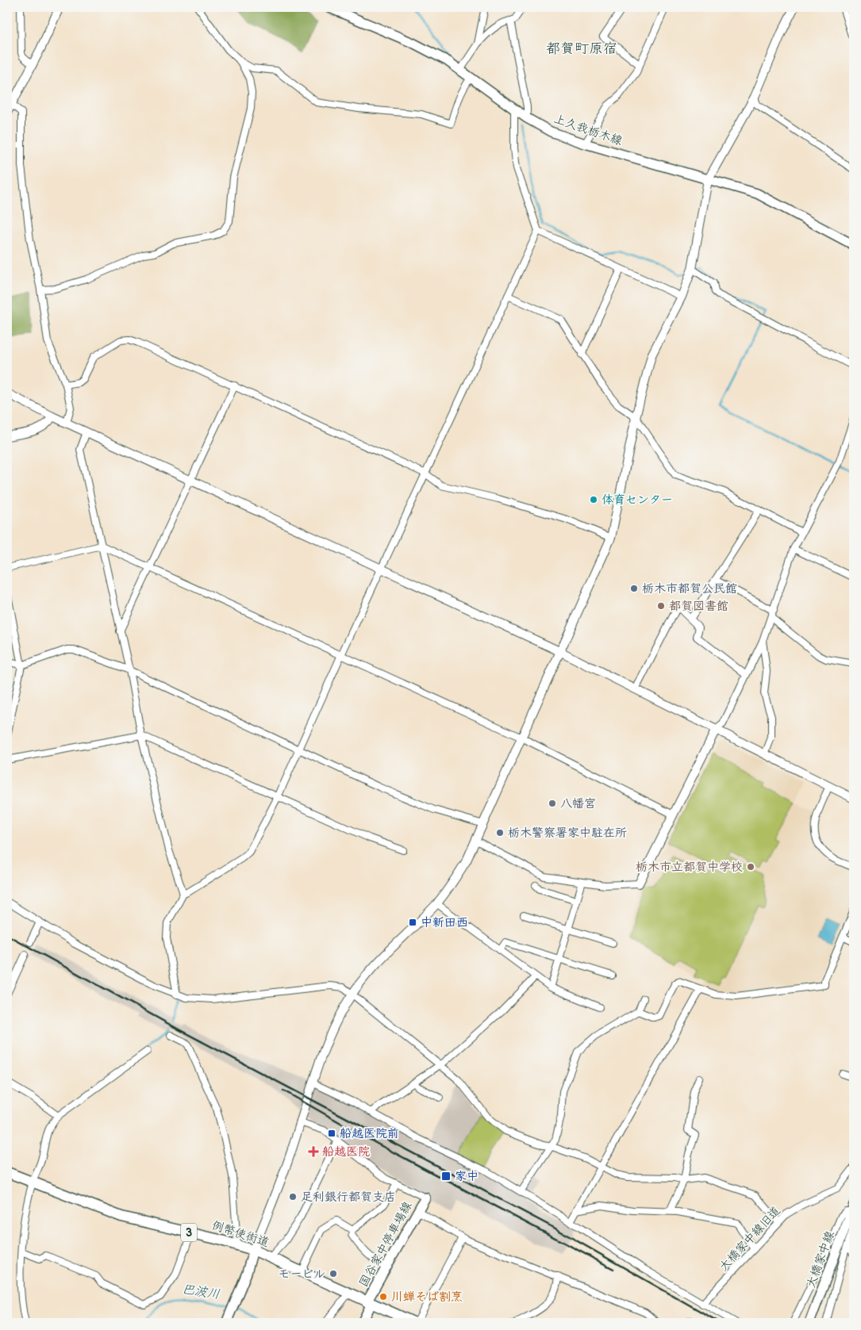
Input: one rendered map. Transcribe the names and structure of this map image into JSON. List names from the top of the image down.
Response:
{
  "streets": {
    "main road": [
      "上久我栃木線",
      "3",
      "例幣使街道",
      "国谷家中停車場線",
      "大橋家中線"
    ],
    "street": ["大橋家中線旧道"]
  },
  "crossings": [
    ["例幣使街道", "国谷家中停車場線"]
  ],
  "districts": ["都賀町原宿"],
  "water": ["巴波川"],
  "places": {
    "other": [
      "体育センター",
      "栃木市都賀公民館",
      "都賀図書館",
      "八幡宮",
      "栃木警察署家中駐在所",
      "栃木市立都賀中学校",
      "足利銀行都賀支店",
      "モービル",
      "川蝉そば割烹"
    ],
    "transit": ["中新田西", "船越医院前", "家中"],
    "health": ["船越医院"]
  }
}
